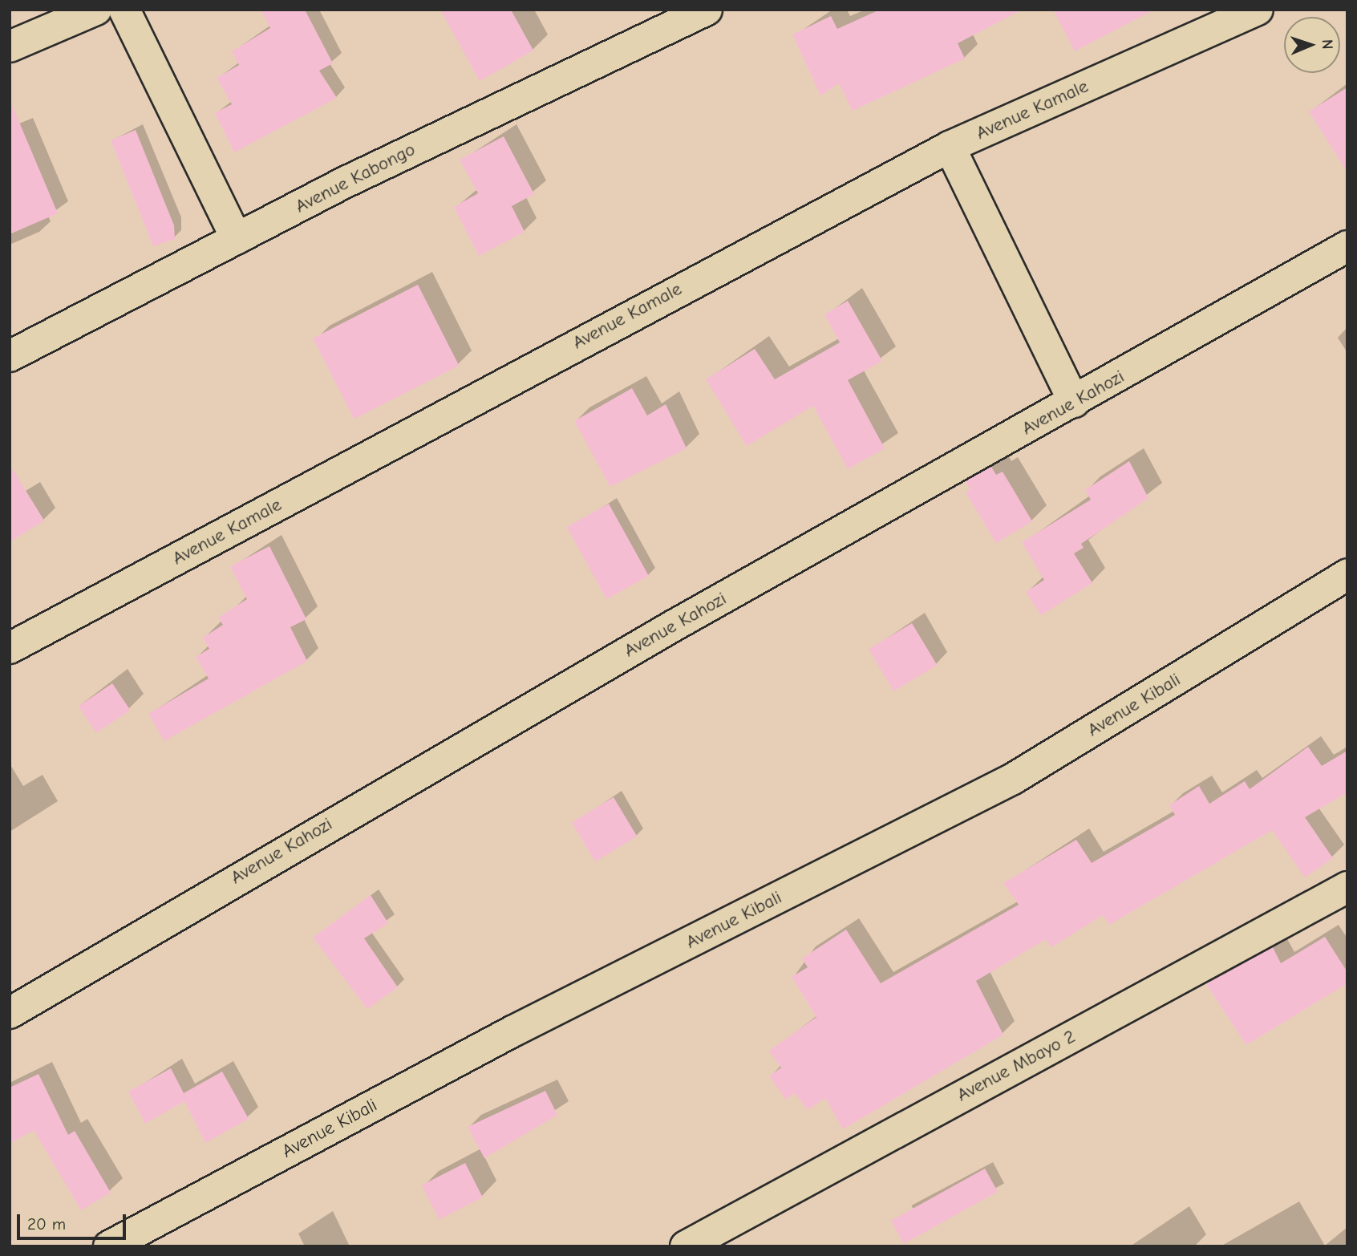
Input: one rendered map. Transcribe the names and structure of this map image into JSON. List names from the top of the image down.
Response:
{
  "streets": {
    "street": [
      "Avenue Kamale",
      "Avenue Kabongo",
      "Avenue Kahozi",
      "Avenue Kibali",
      "Avenue Mbayo 2"
    ]
  },
  "scale_bar": "20 m",
  "north": "right"
}
